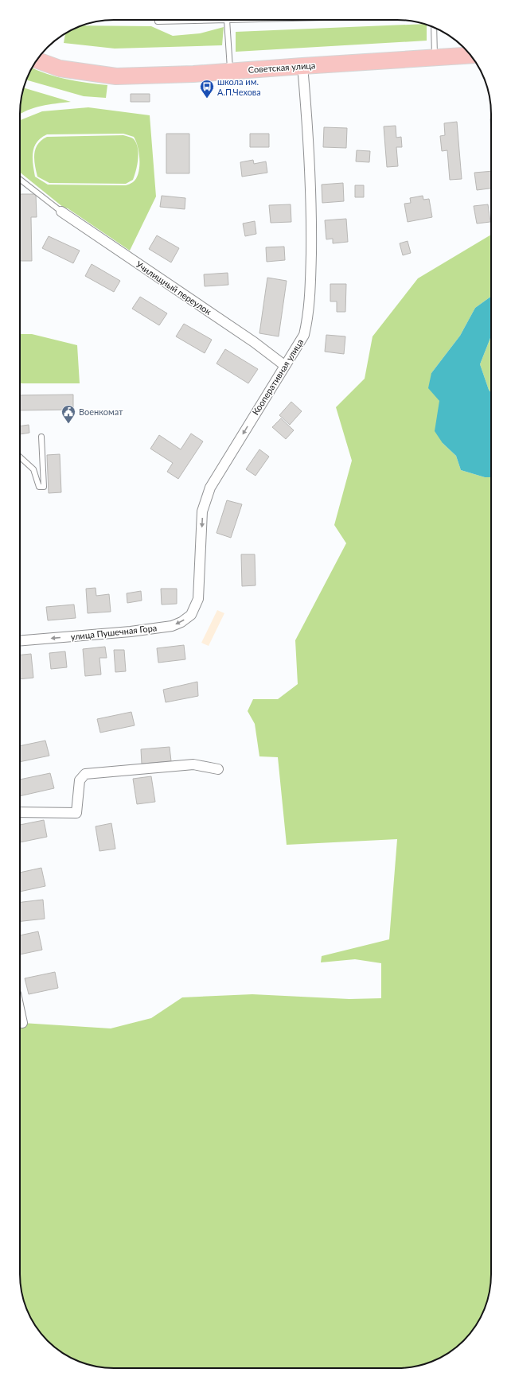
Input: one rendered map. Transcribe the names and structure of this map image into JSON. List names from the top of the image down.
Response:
{
  "streets": {
    "main road": ["Советская улица"],
    "street": ["Училищный переулок", "Кооперативная улица", "улица Пушечная Гора"]
  },
  "crossings": [
    ["Советская улица", "Кооперативная улица"],
    ["Училищный переулок", "Кооперативная улица"],
    ["Кооперативная улица", "улица Пушечная Гора"]
  ],
  "one_way": ["Кооперативная улица", "улица Пушечная Гора"],
  "places": {
    "bus stop": ["школа им. А.П.Чехова"],
    "public building": ["Военкомат"]
  }
}
